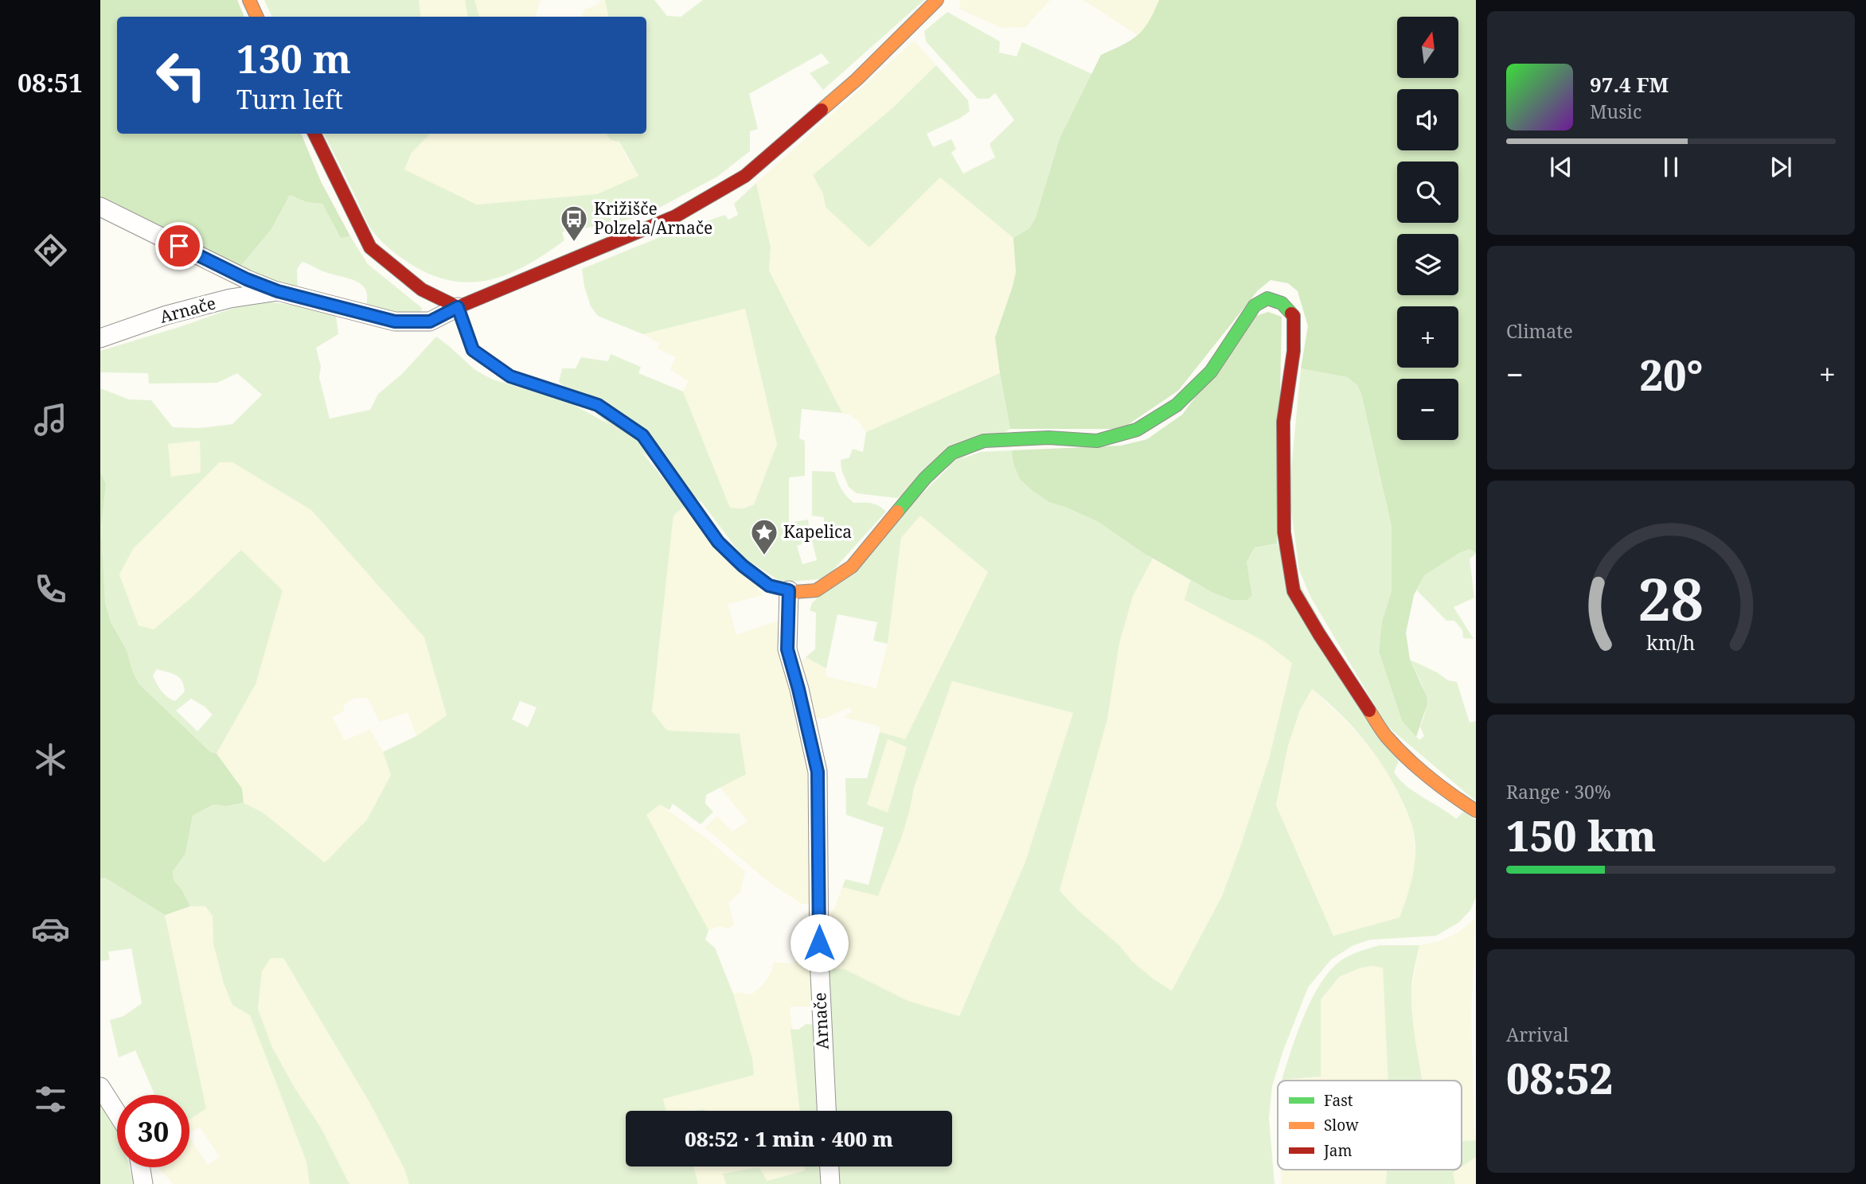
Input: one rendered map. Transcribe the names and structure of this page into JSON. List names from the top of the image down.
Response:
{
  "streets": {
    "street": ["Arnače"]
  },
  "places": {
    "bus stop": ["Križišče Polzela/Arnače"],
    "place": ["Kapelica"]
  },
  "legend": ["Fast", "Slow", "Jam"],
  "north": "top",
  "page": {
    "tabs": "08:51",
    "map_buttons": ["+", "−"],
    "turn": ["130 m", "Turn left"],
    "song": ["97.4 FM", "Music"],
    "tile": [
      "Climate",
      ["Range · 30%", "150 km"],
      ["Arrival", "08:52"]
    ],
    "heat": ["−", "20°", "+"],
    "limit": "30",
    "trip": "08:52 · 1 min · 400 m",
    "gauge": ["28", "km/h"]
  }
}
